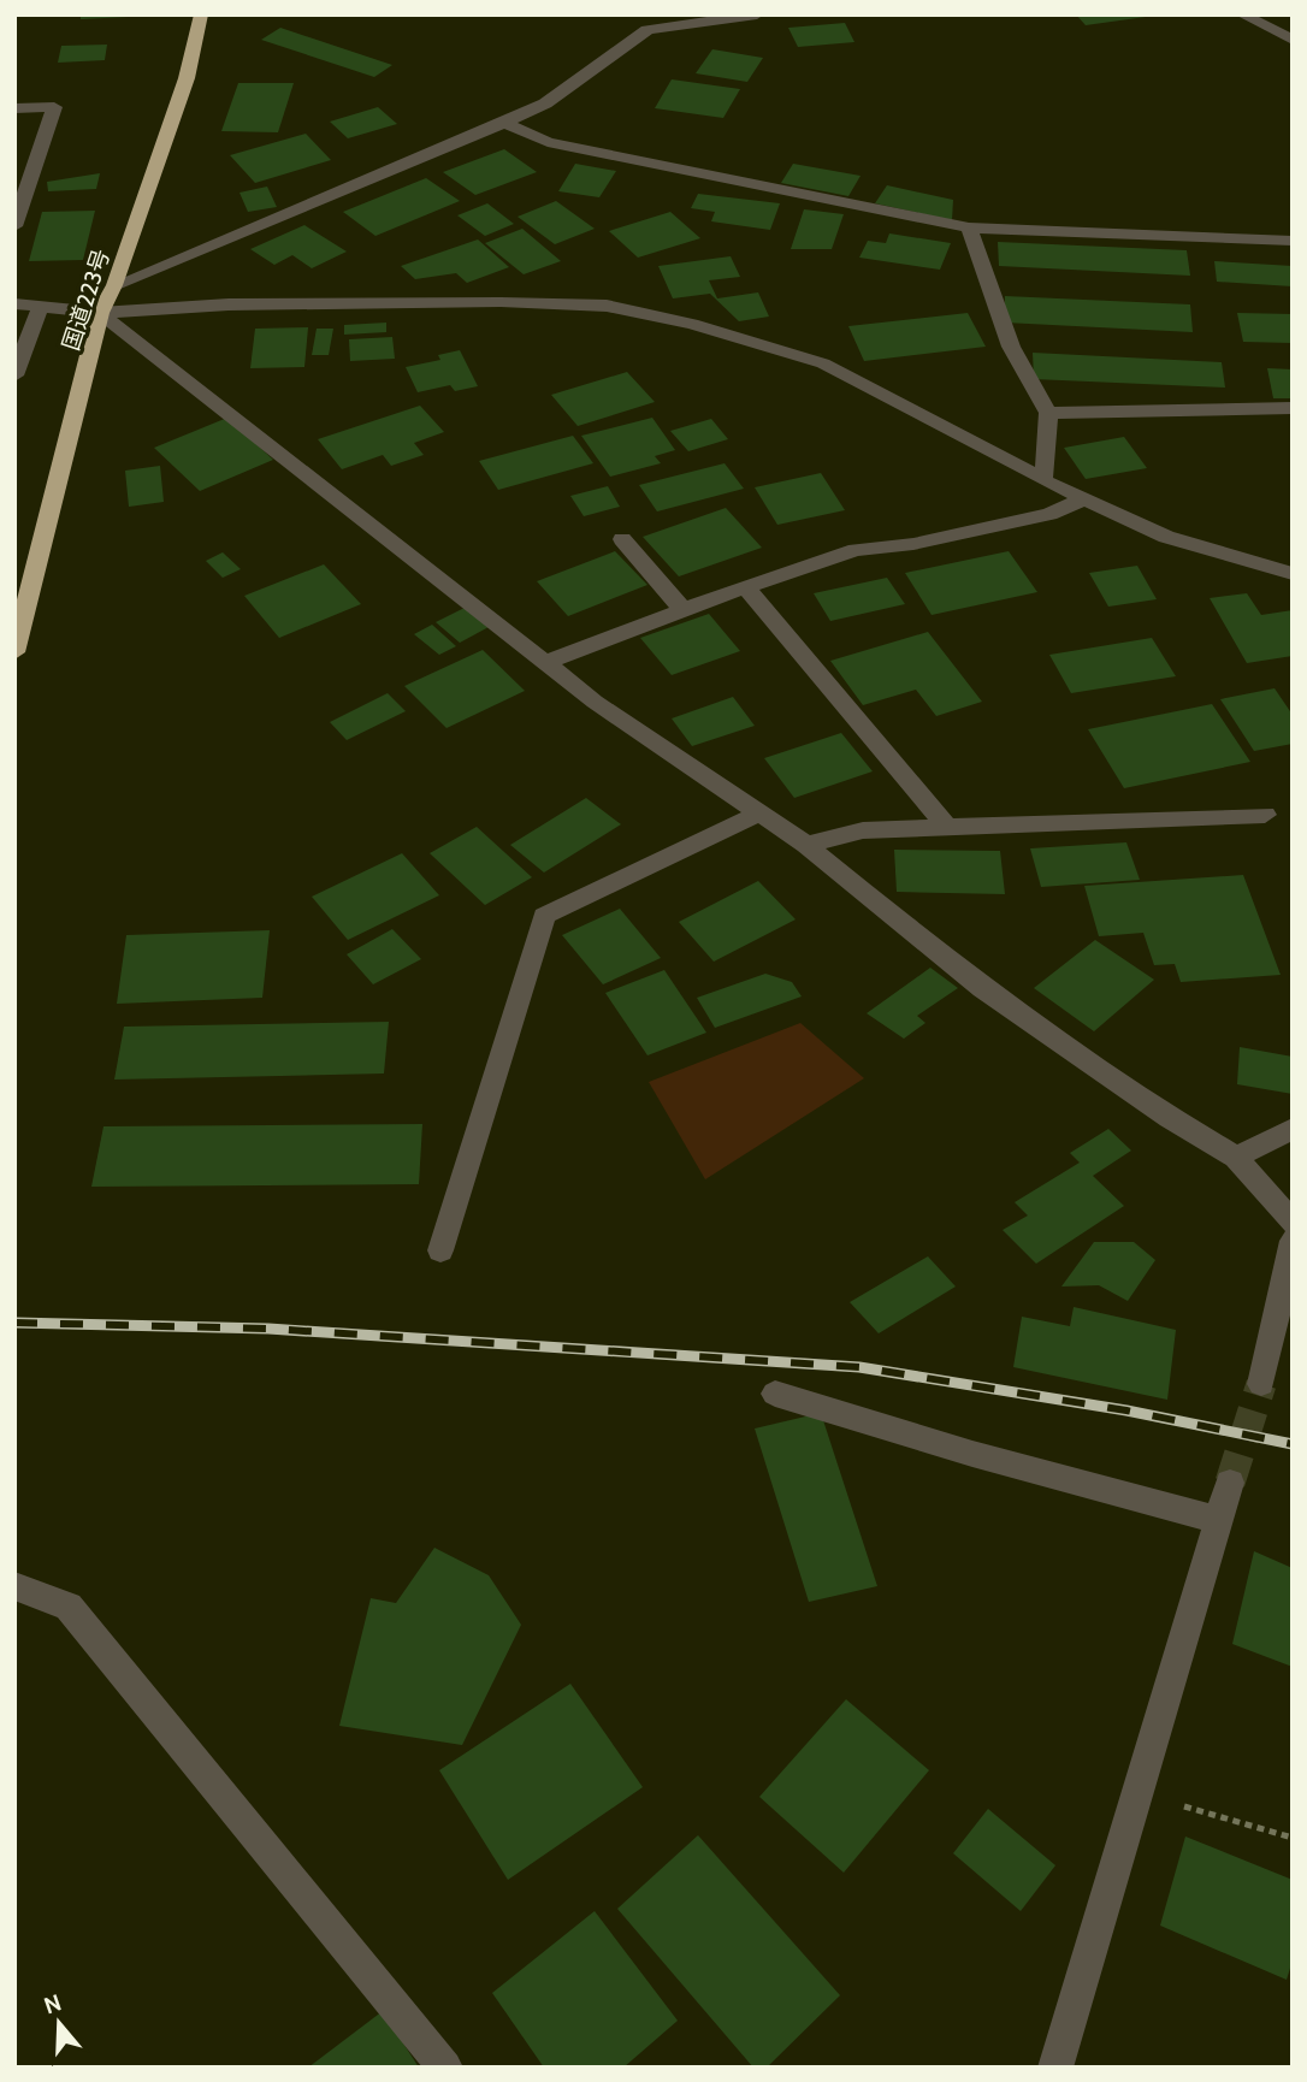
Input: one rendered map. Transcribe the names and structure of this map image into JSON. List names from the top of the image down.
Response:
{
  "streets": {
    "highway": ["国道223号"]
  },
  "north": "top"
}
